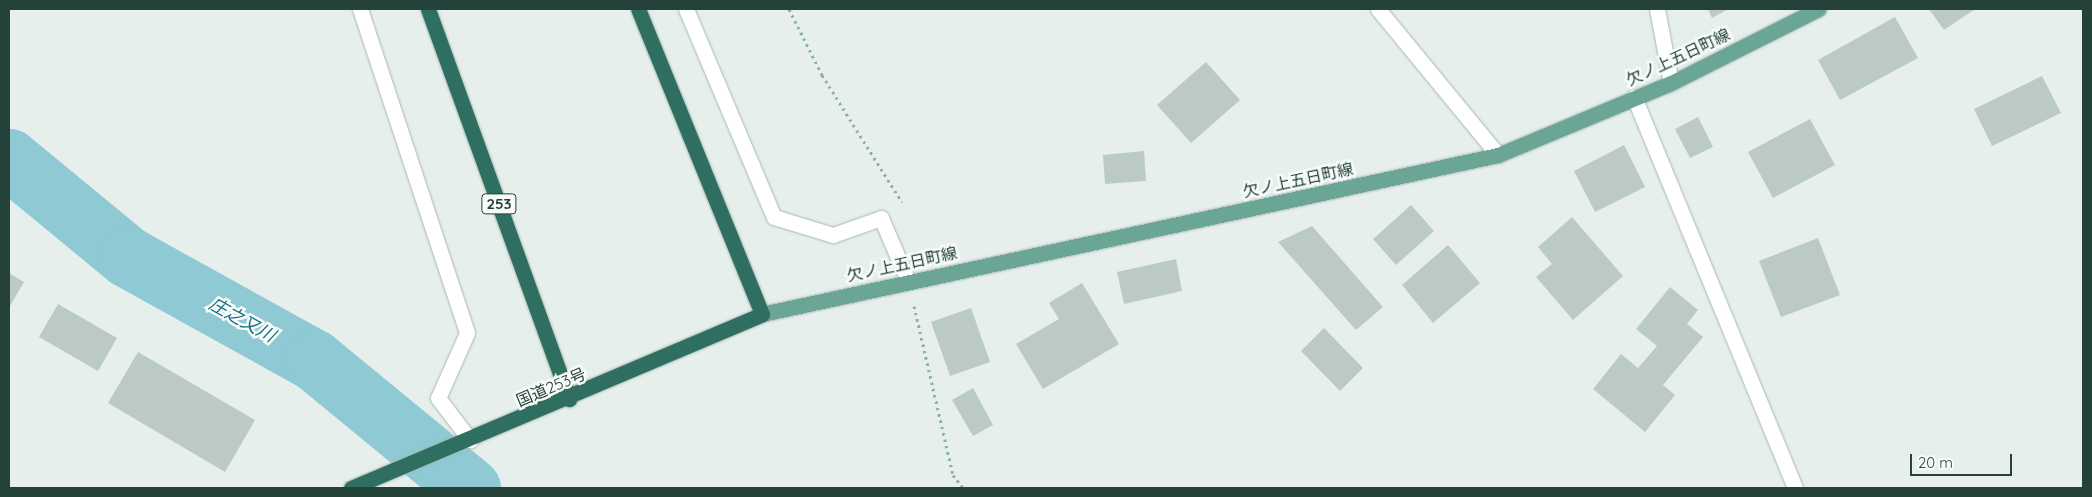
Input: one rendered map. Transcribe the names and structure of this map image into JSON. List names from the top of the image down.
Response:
{
  "streets": {
    "highway": ["253", "国道253号"],
    "main road": ["欠ノ上五日町線"]
  },
  "crossings": [
    ["欠ノ上五日町線", "国道253号"],
    ["253", "国道253号"]
  ],
  "water": ["庄之又川"],
  "scale_bar": "20 m"
}
